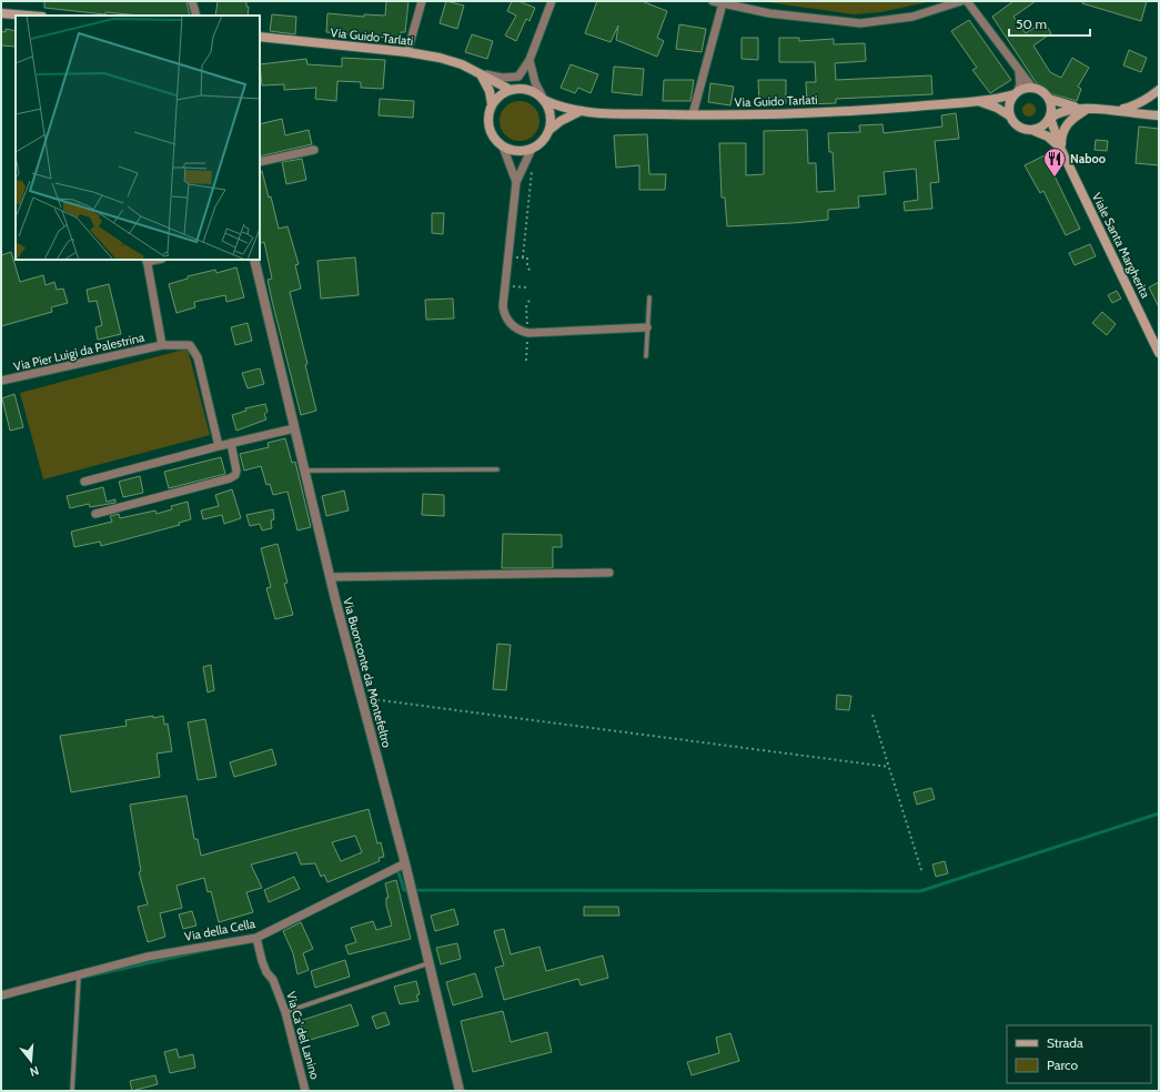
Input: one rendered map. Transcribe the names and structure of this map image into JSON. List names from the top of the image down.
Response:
{
  "streets": {
    "main road": ["Via Guido Tarlati", "Viale Santa Margherita"],
    "street": [
      "Via Pier Luigi da Palestrina",
      "Via Buonconte da Montefeltro",
      "Via della Cella",
      "Via Ca' del Lanino"
    ]
  },
  "crossings": [
    ["Via Guido Tarlati", "Viale Santa Margherita"],
    ["Via Buonconte da Montefeltro", "Via della Cella"],
    ["Via della Cella", "Via Ca' del Lanino"]
  ],
  "places": {
    "restaurant": ["Naboo"]
  },
  "legend": ["Strada", "Parco"],
  "scale_bar": "50 m",
  "north": "bottom"
}
